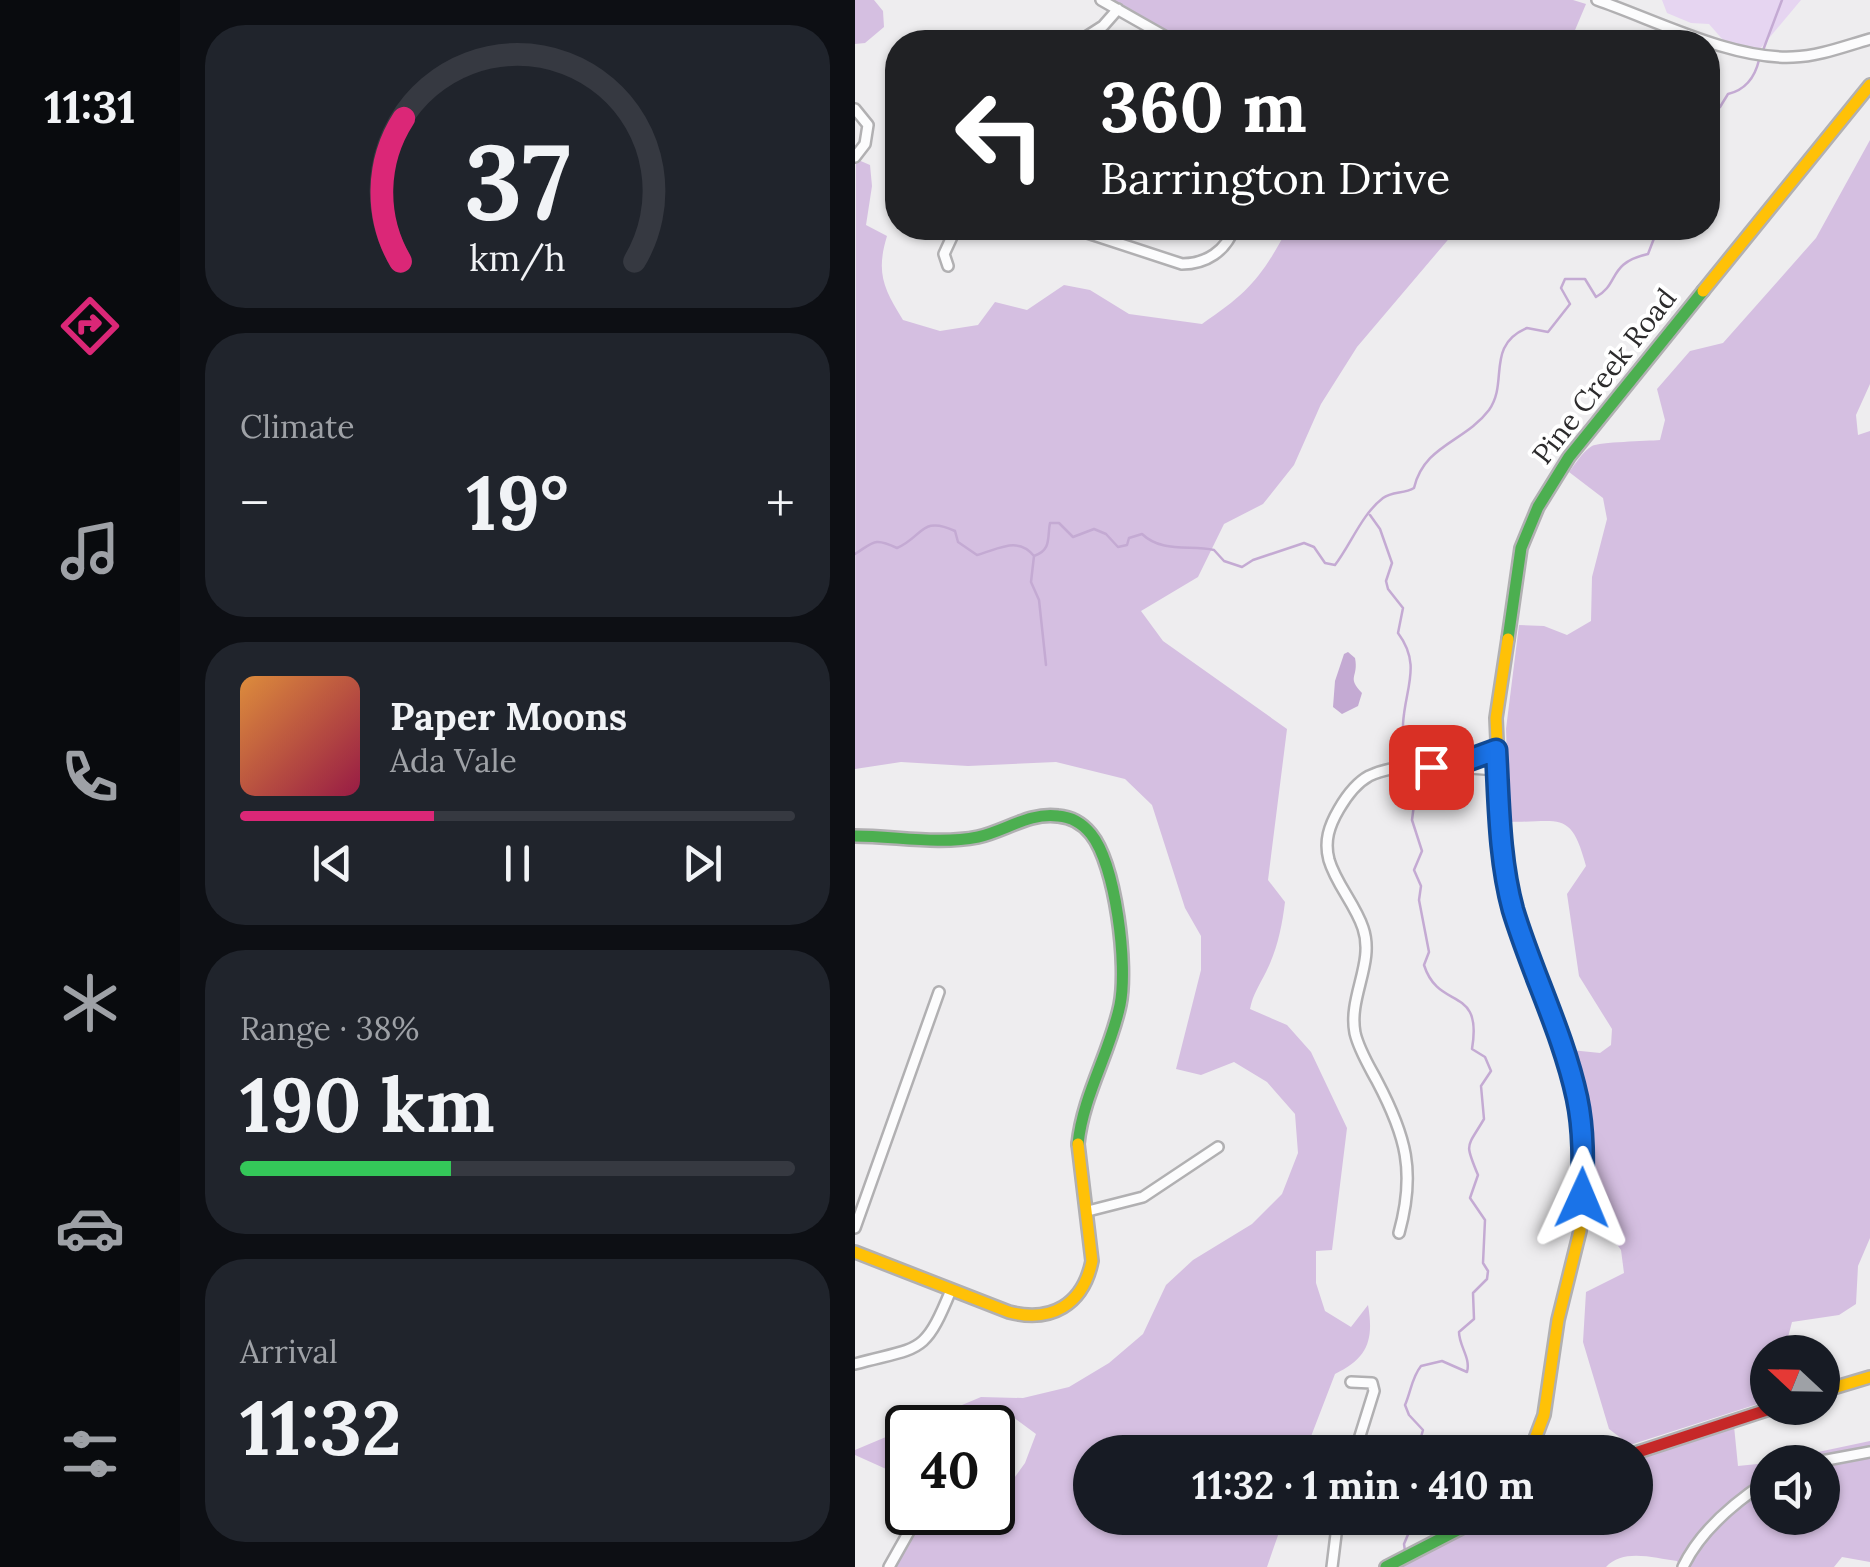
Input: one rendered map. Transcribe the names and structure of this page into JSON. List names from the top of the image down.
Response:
{
  "streets": {
    "street": ["Pine Creek Road"]
  },
  "north": "left",
  "page": {
    "tabs": "11:31",
    "turn": ["360 m", "Barrington Drive"],
    "tile": [
      "Climate",
      ["Range · 38%", "190 km"],
      ["Arrival", "11:32"]
    ],
    "heat": ["−", "19°", "+"],
    "song": ["Paper Moons", "Ada Vale"],
    "limit": "40",
    "trip": "11:32 · 1 min · 410 m",
    "gauge": ["37", "km/h"]
  }
}
